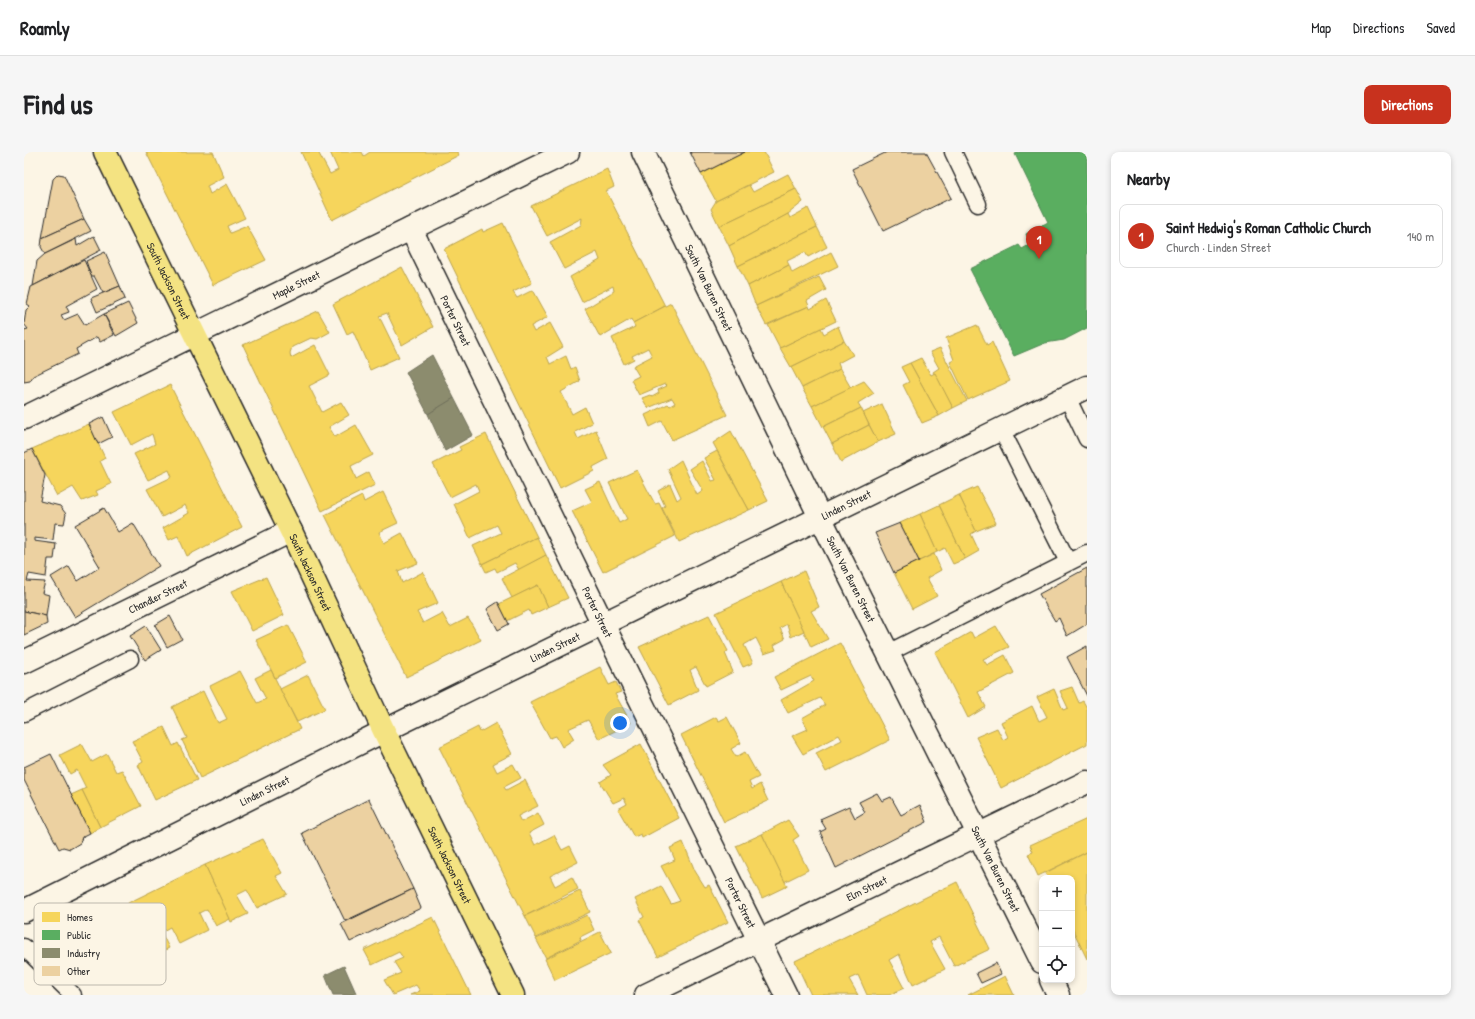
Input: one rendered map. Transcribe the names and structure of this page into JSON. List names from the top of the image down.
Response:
{
  "streets": {
    "main road": ["South Jackson Street"],
    "street": [
      "Maple Street",
      "South Van Buren Street",
      "Porter Street",
      "Linden Street",
      "Chandler Street",
      "Elm Street"
    ]
  },
  "crossings": [
    ["South Jackson Street", "Maple Street"],
    ["South Jackson Street", "Linden Street"],
    ["South Jackson Street", "Chandler Street"],
    ["Maple Street", "Porter Street"],
    ["South Van Buren Street", "Linden Street"],
    ["South Van Buren Street", "Elm Street"],
    ["Porter Street", "Linden Street"],
    ["Porter Street", "Elm Street"]
  ],
  "legend": [
    "Homes",
    "Public",
    "Industry",
    "Other"
  ],
  "page": {
    "header": "Roamly",
    "nav": ["Map", "Directions", "Saved"],
    "title": "Find us",
    "buttons": "Directions",
    "heading": "Nearby",
    "list": [
      {
        "mark": "1",
        "name": "Saint Hedwig's Roman Catholic Church",
        "note": "Church · Linden Street",
        "value": "140 m"
      }
    ],
    "pins": "1",
    "map_buttons": ["+", "−"]
  }
}
